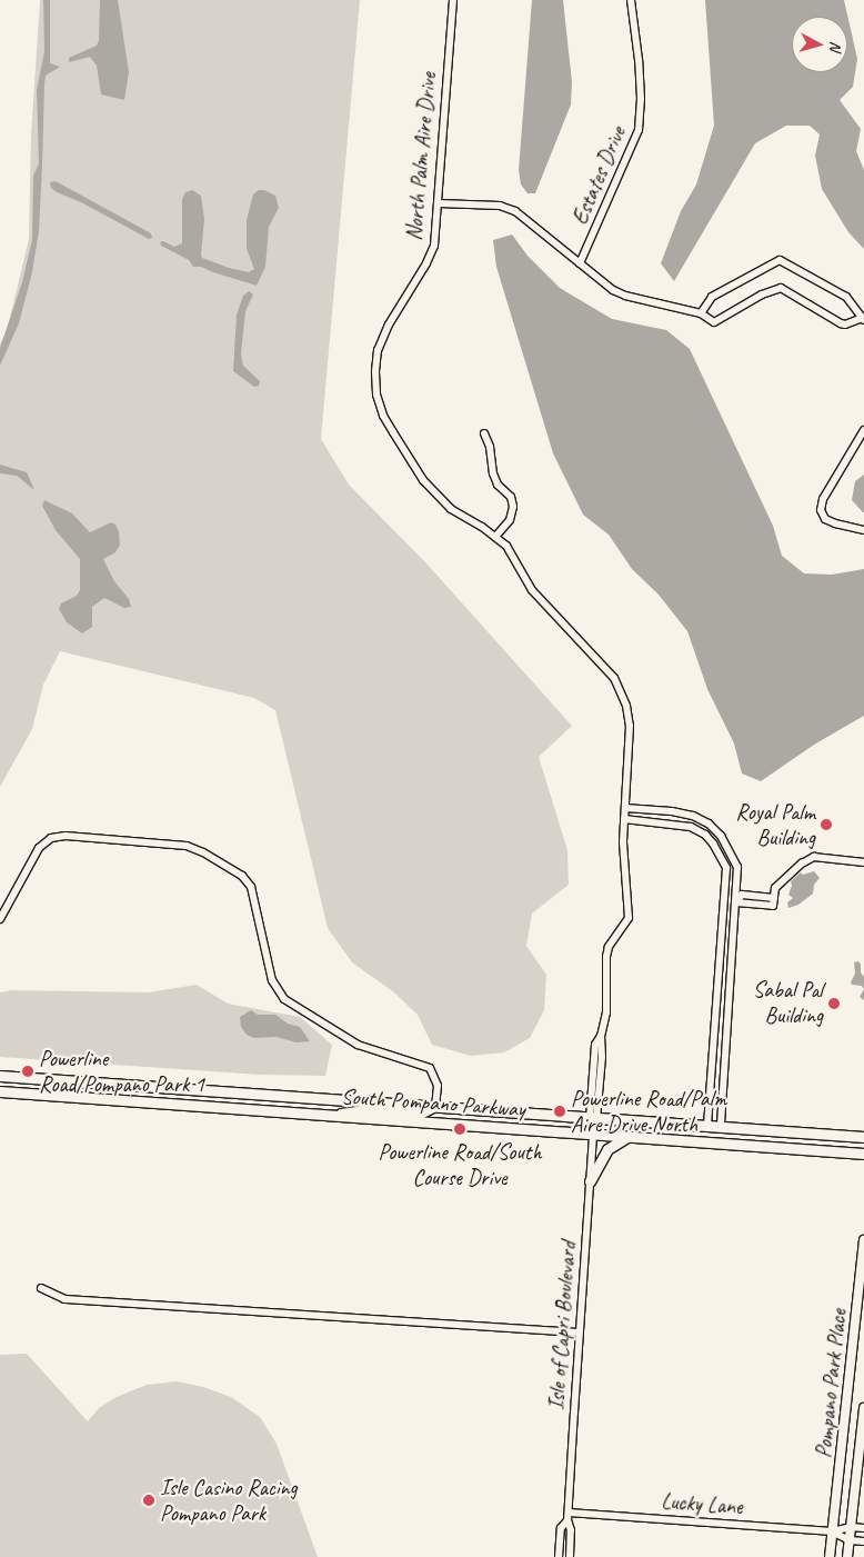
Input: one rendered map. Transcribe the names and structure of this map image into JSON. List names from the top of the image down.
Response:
{
  "streets": {
    "main road": ["South Pompano Parkway"],
    "street": [
      "North Palm Aire Drive",
      "Estates Drive",
      "Isle of Capri Boulevard",
      "Pompano Park Place",
      "Lucky Lane"
    ]
  },
  "crossings": [
    ["North Palm Aire Drive", "South Pompano Parkway"],
    ["North Palm Aire Drive", "Isle of Capri Boulevard"],
    ["South Pompano Parkway", "Isle of Capri Boulevard"],
    ["Isle of Capri Boulevard", "Lucky Lane"],
    ["Pompano Park Place", "Lucky Lane"]
  ],
  "places": [
    "Royal Palm Building",
    "Sabal Pal Building",
    "Powerline Road/Pompano Park 1",
    "Powerline Road/Palm Aire Drive North",
    "Powerline Road/South Course Drive",
    "Isle Casino Racing Pompano Park"
  ],
  "north": "right"
}
